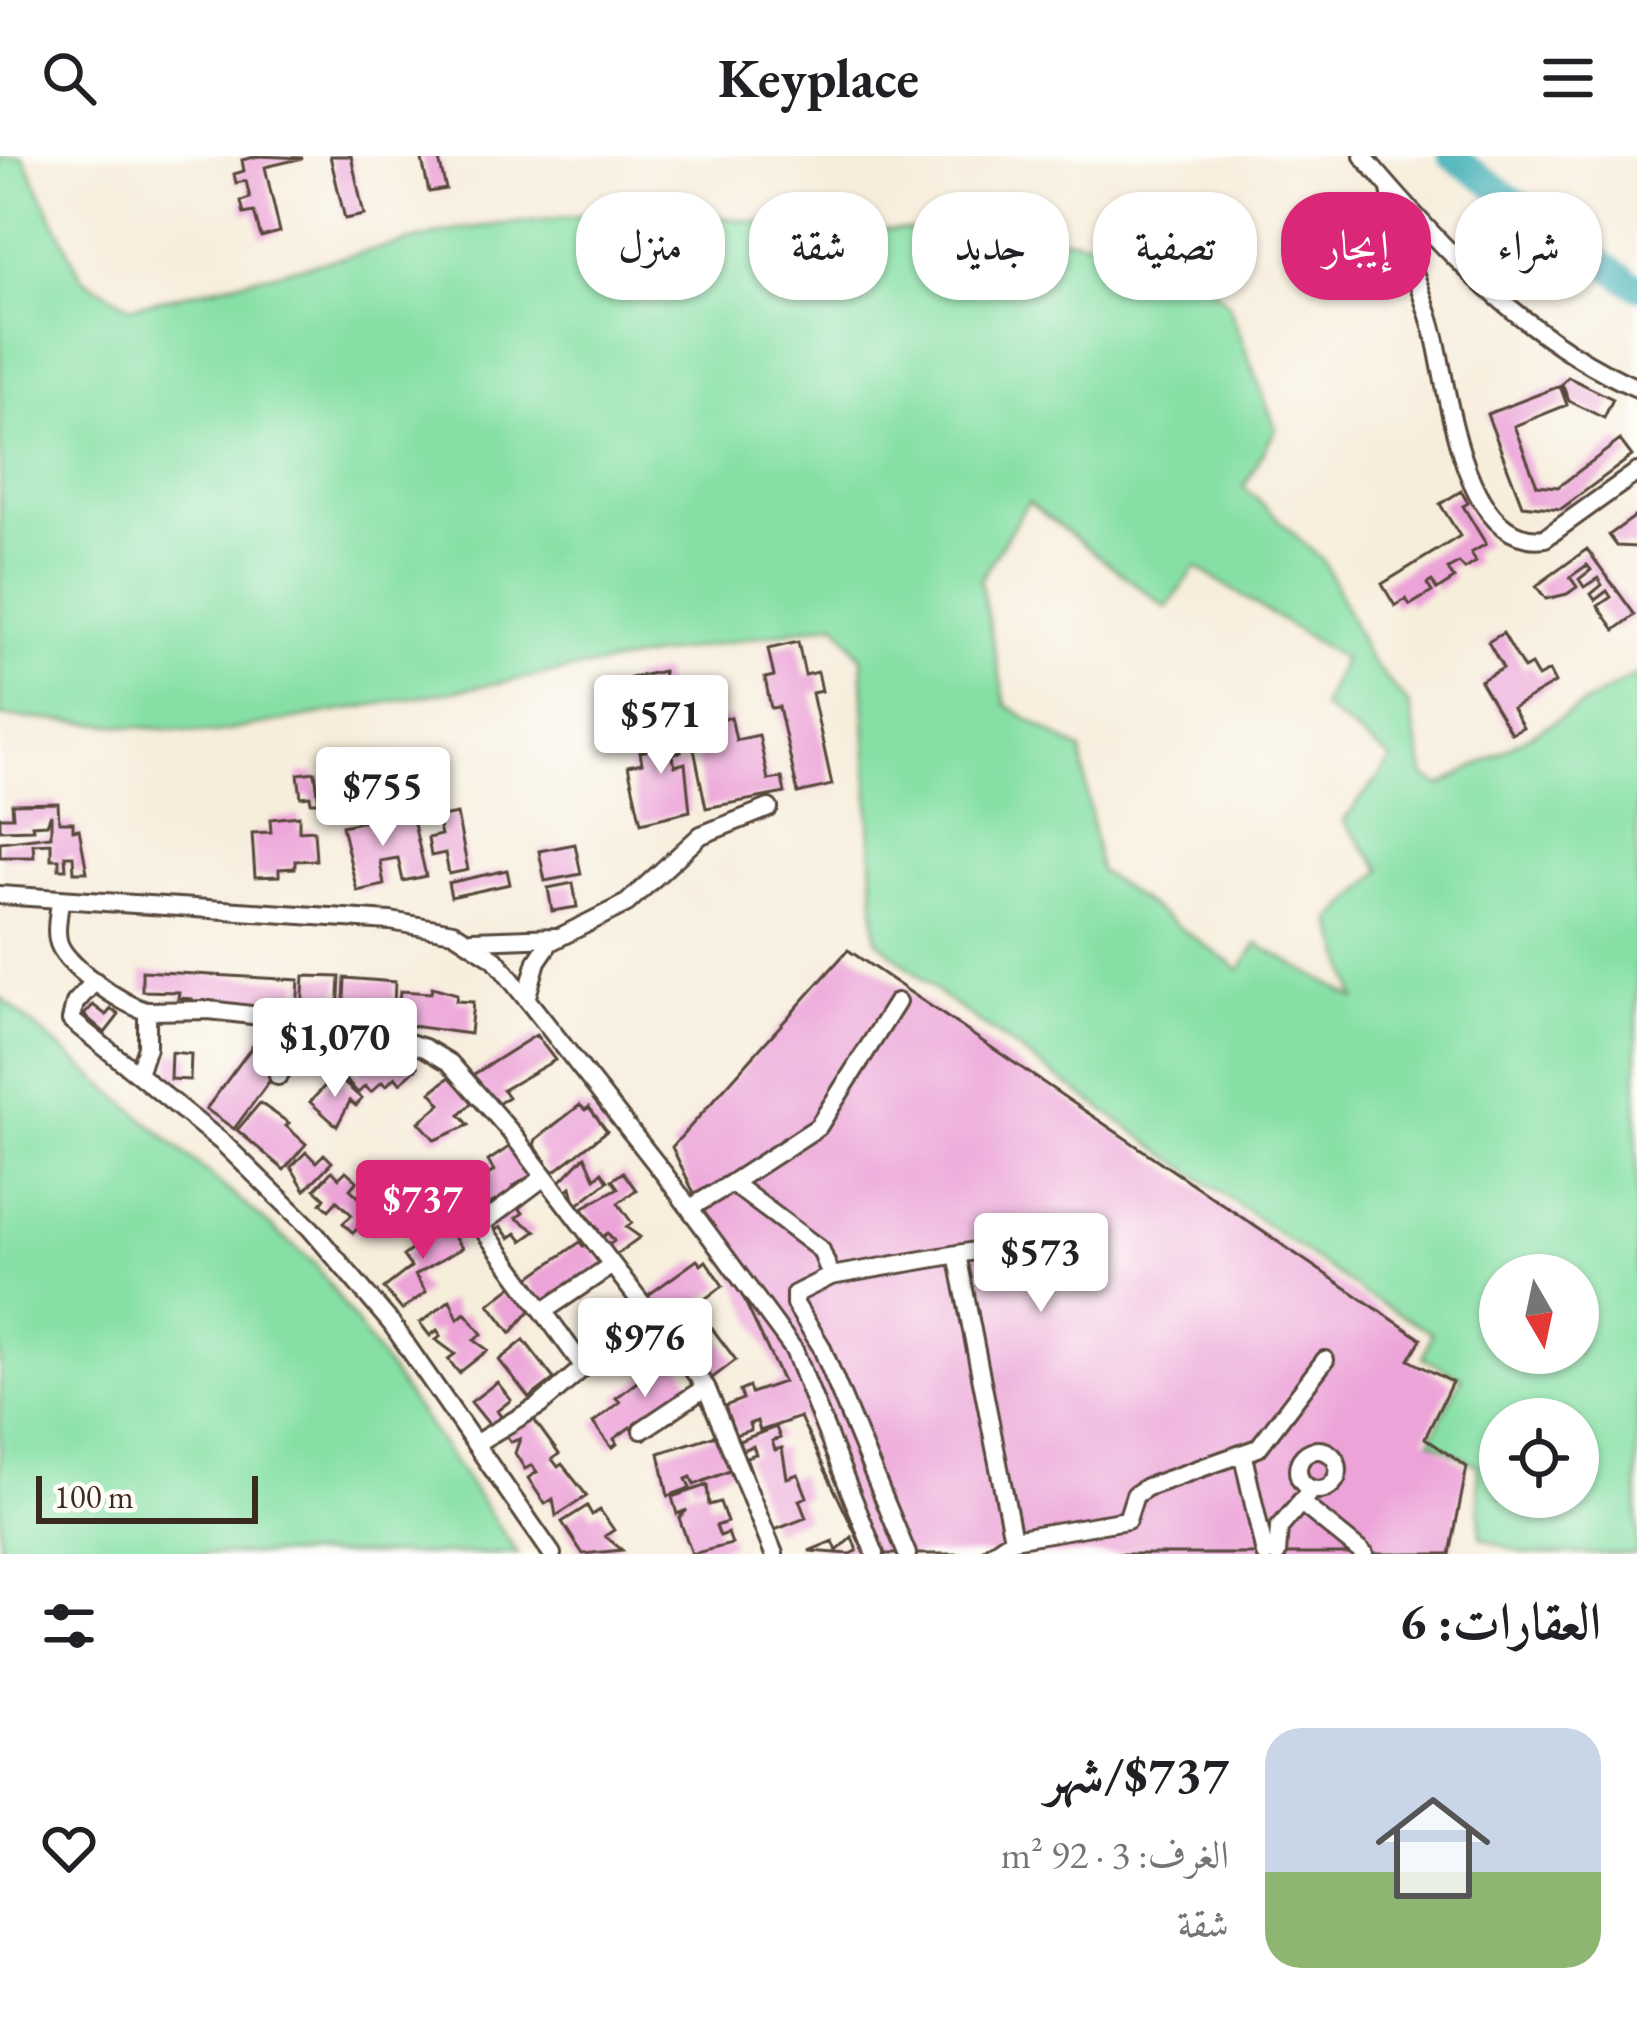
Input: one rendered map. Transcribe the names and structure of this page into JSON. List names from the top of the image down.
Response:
{
  "scale_bar": "100 m",
  "north": "bottom",
  "page": {
    "header": "Keyplace",
    "chip": [
      "شراء",
      "إيجار",
      "تصفية",
      "جديد",
      "شقة",
      "منزل"
    ],
    "price": [
      "$571",
      "$755",
      "$1,070",
      "$737",
      "$573",
      "$976"
    ],
    "scale": "100 m",
    "heading": "العقارات: 6",
    "list": [
      {
        "name": "$737/شهر",
        "note": "الغرف: 3 · 92 m² · شقة"
      }
    ]
  }
}
